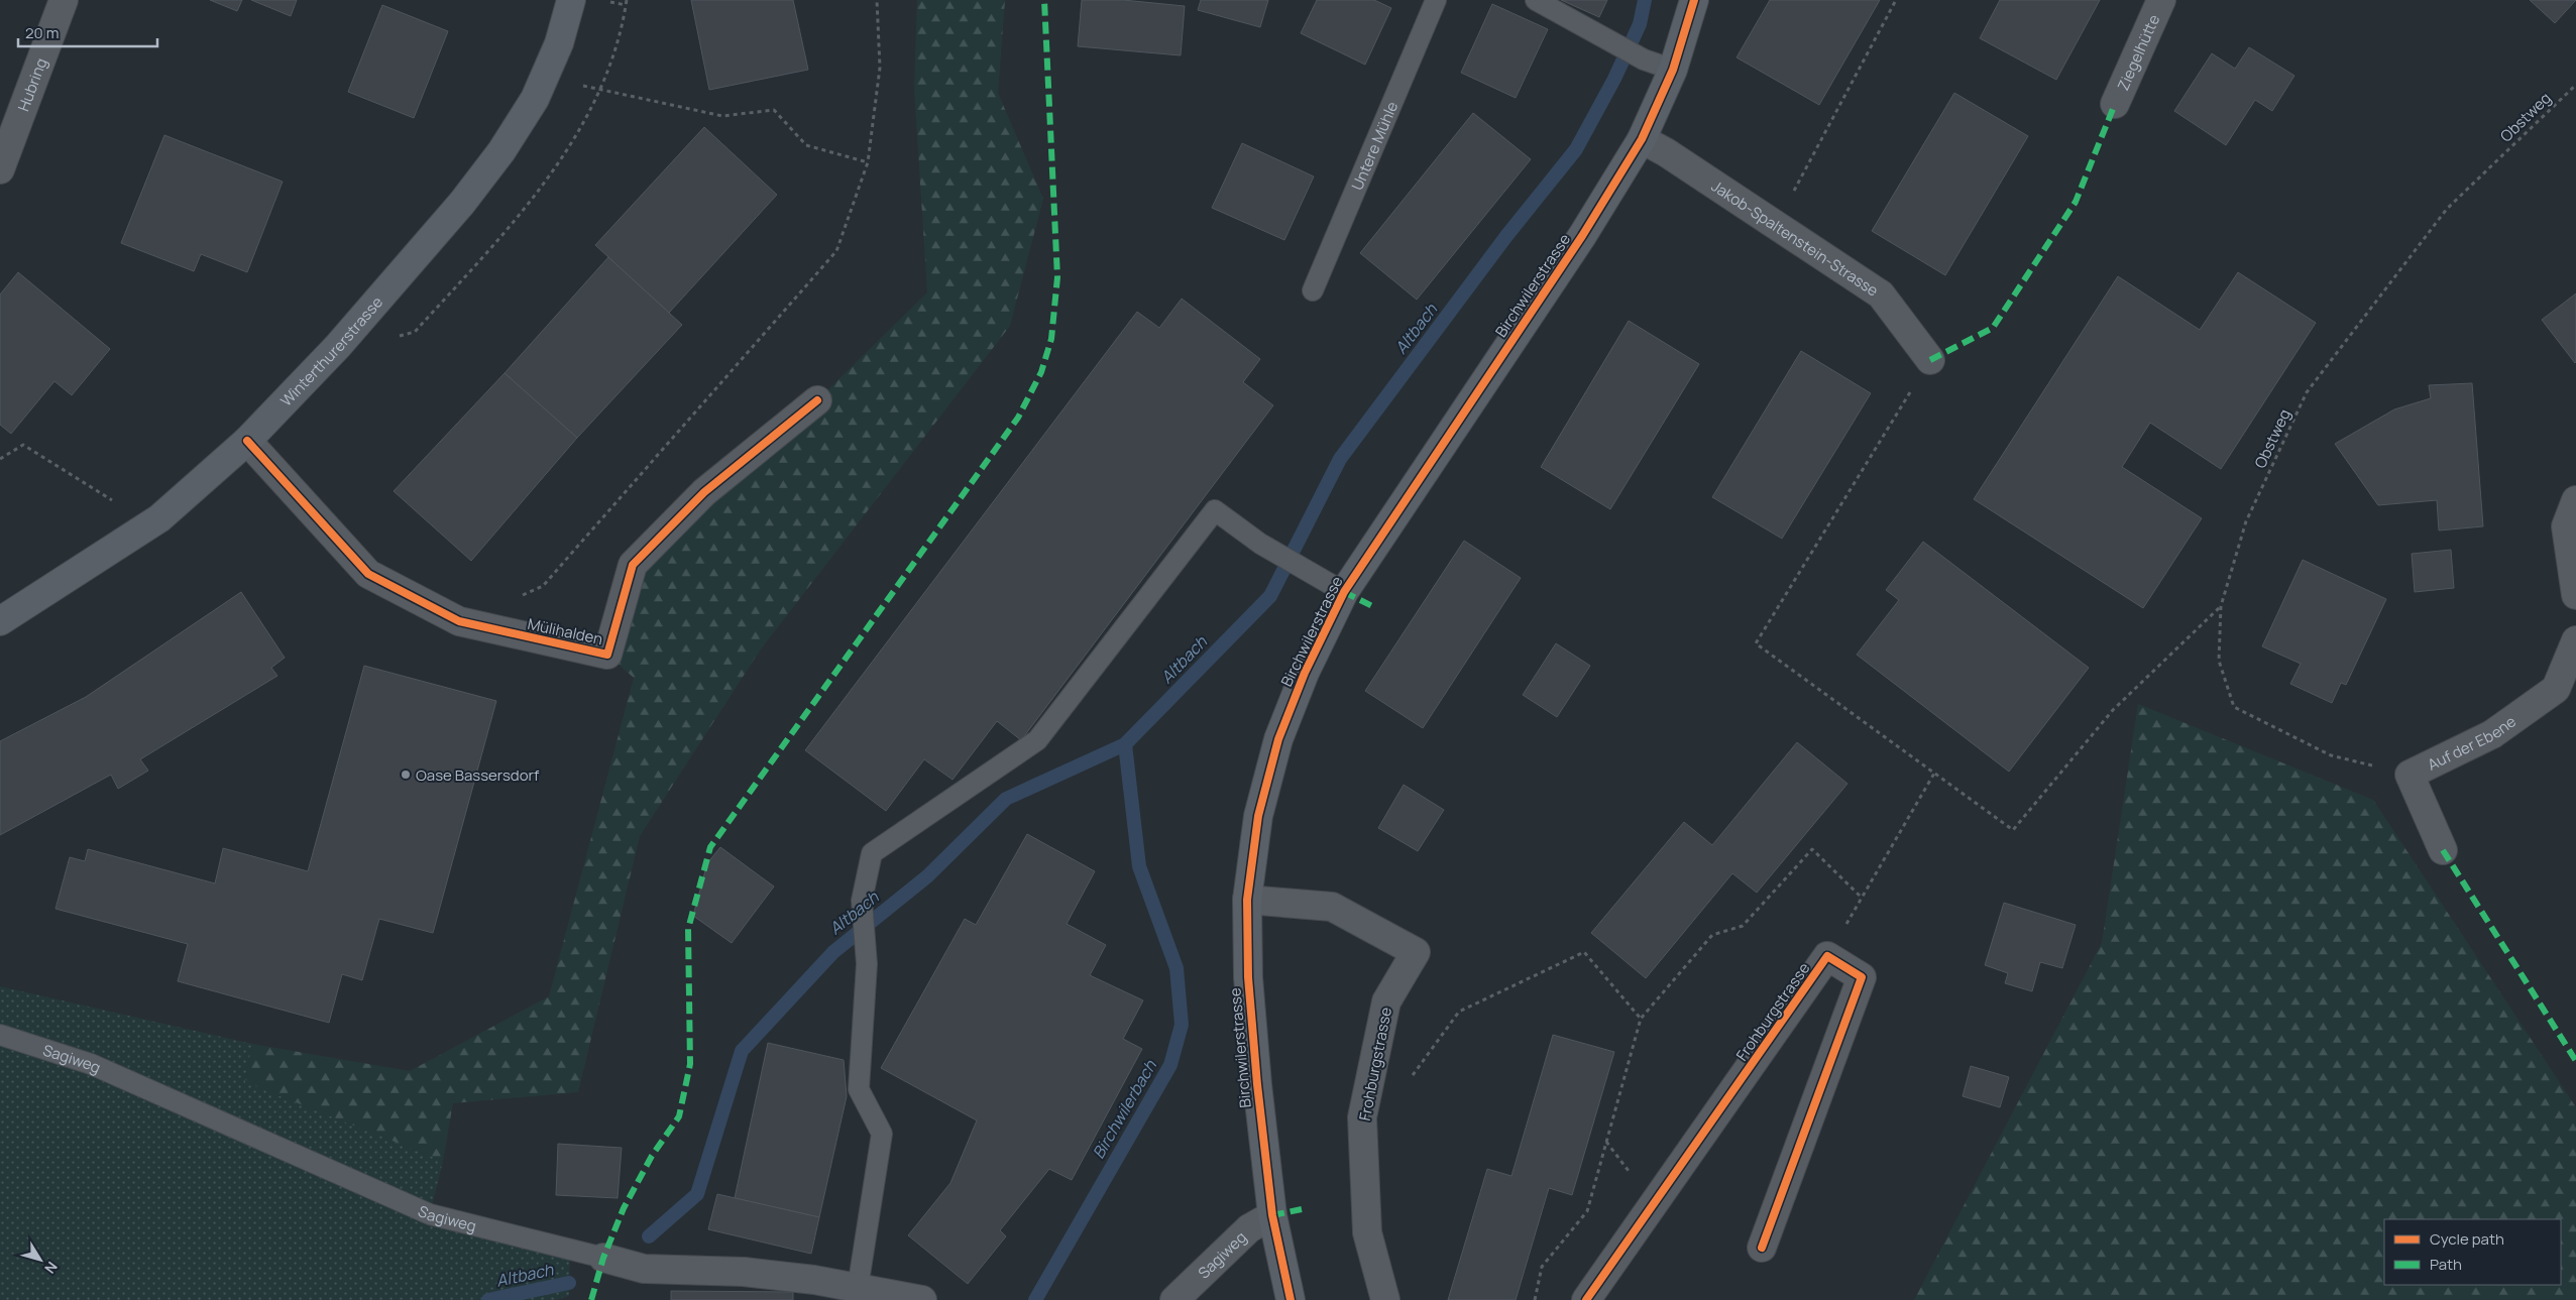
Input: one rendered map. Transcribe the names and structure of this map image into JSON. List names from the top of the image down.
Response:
{
  "streets": {
    "street": [
      "Ziegelhütte",
      "Hubring",
      "Jakob-Spaltenstein-Strasse",
      "Birchwilerstrasse",
      "Winterthurerstrasse",
      "Mülihalden",
      "Auf der Ebene",
      "Frohburgstrasse",
      "Sagiweg"
    ],
    "lane": ["Untere Mühle"],
    "path": ["Obstweg"]
  },
  "crossings": [
    ["Obstweg", "Auf der Ebene"],
    ["Jakob-Spaltenstein-Strasse", "Birchwilerstrasse"],
    ["Birchwilerstrasse", "Frohburgstrasse"],
    ["Birchwilerstrasse", "Sagiweg"],
    ["Winterthurerstrasse", "Mülihalden"]
  ],
  "water": ["Altbach", "Birchwilerbach"],
  "places": ["Oase Bassersdorf"],
  "legend": ["Cycle path", "Path"],
  "scale_bar": "20 m",
  "north": "bottom right"
}
